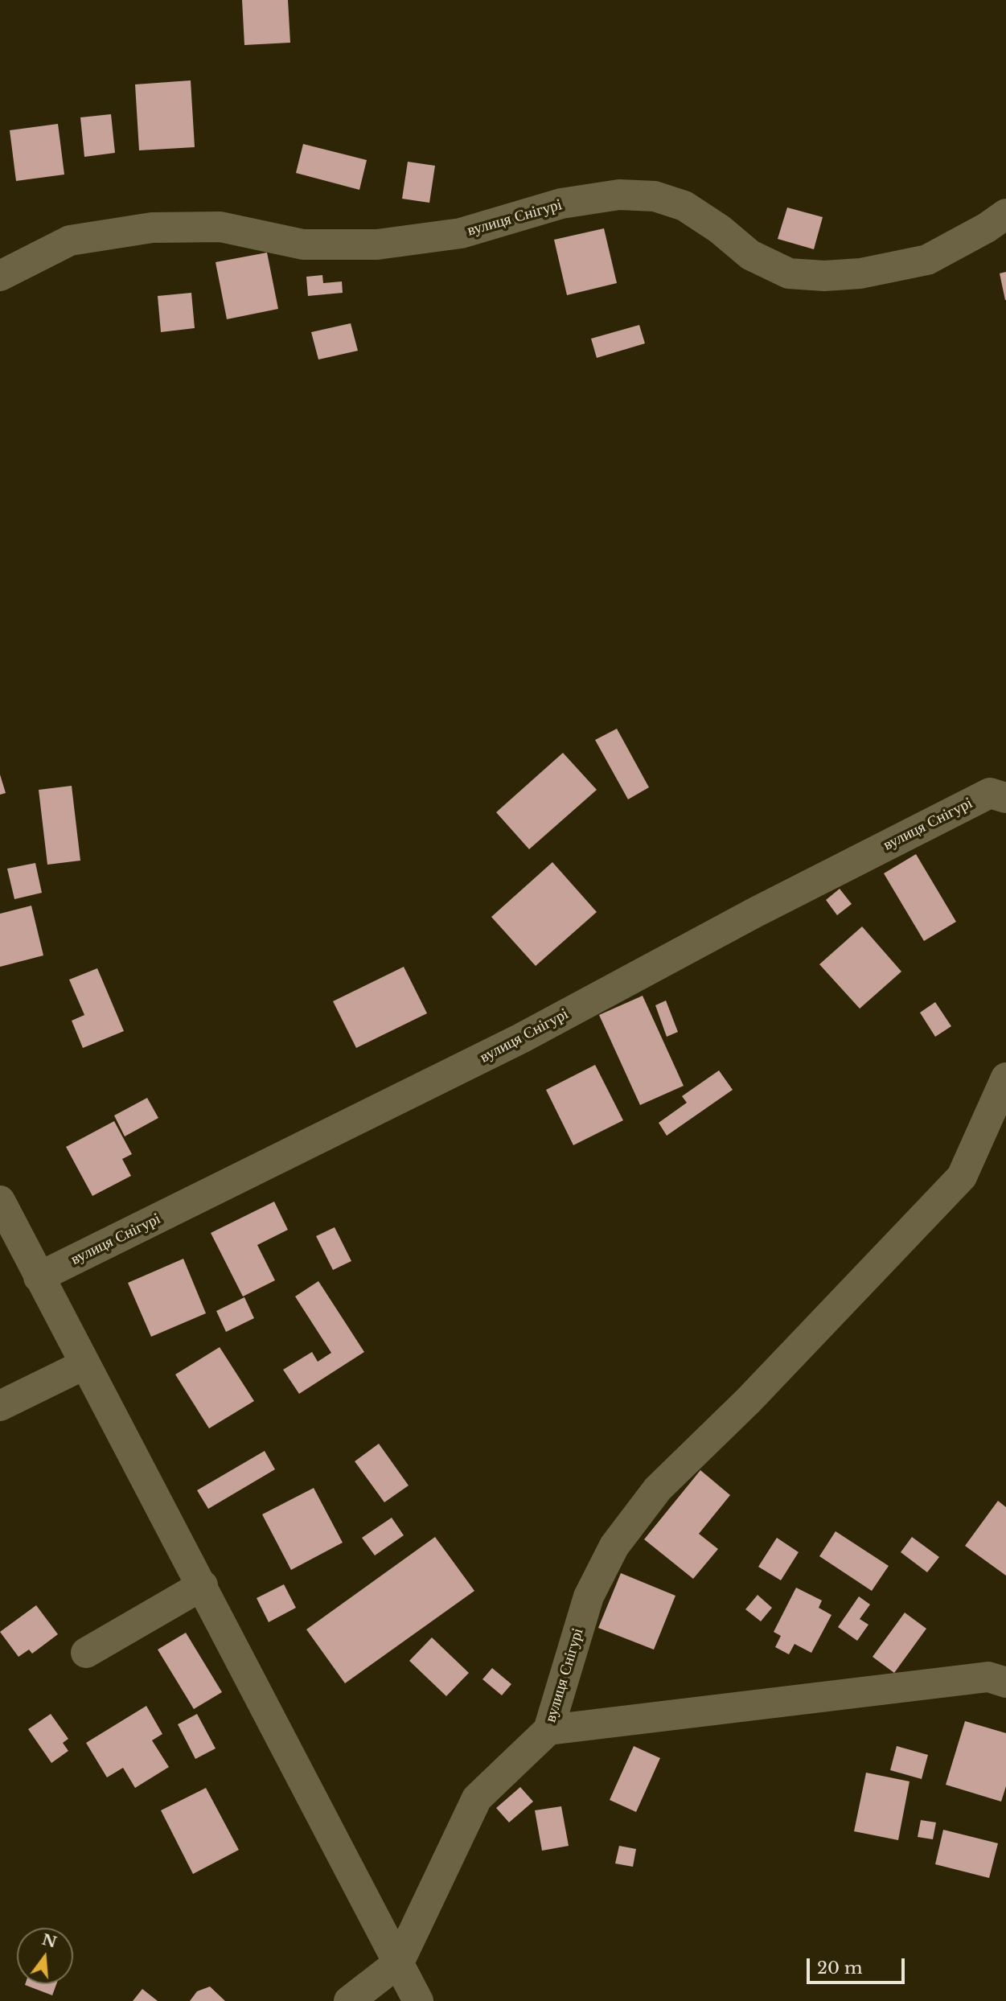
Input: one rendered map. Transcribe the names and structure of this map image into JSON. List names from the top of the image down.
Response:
{
  "streets": {
    "street": ["вулиця Снігурі"]
  },
  "scale_bar": "20 m",
  "north": "top"
}
